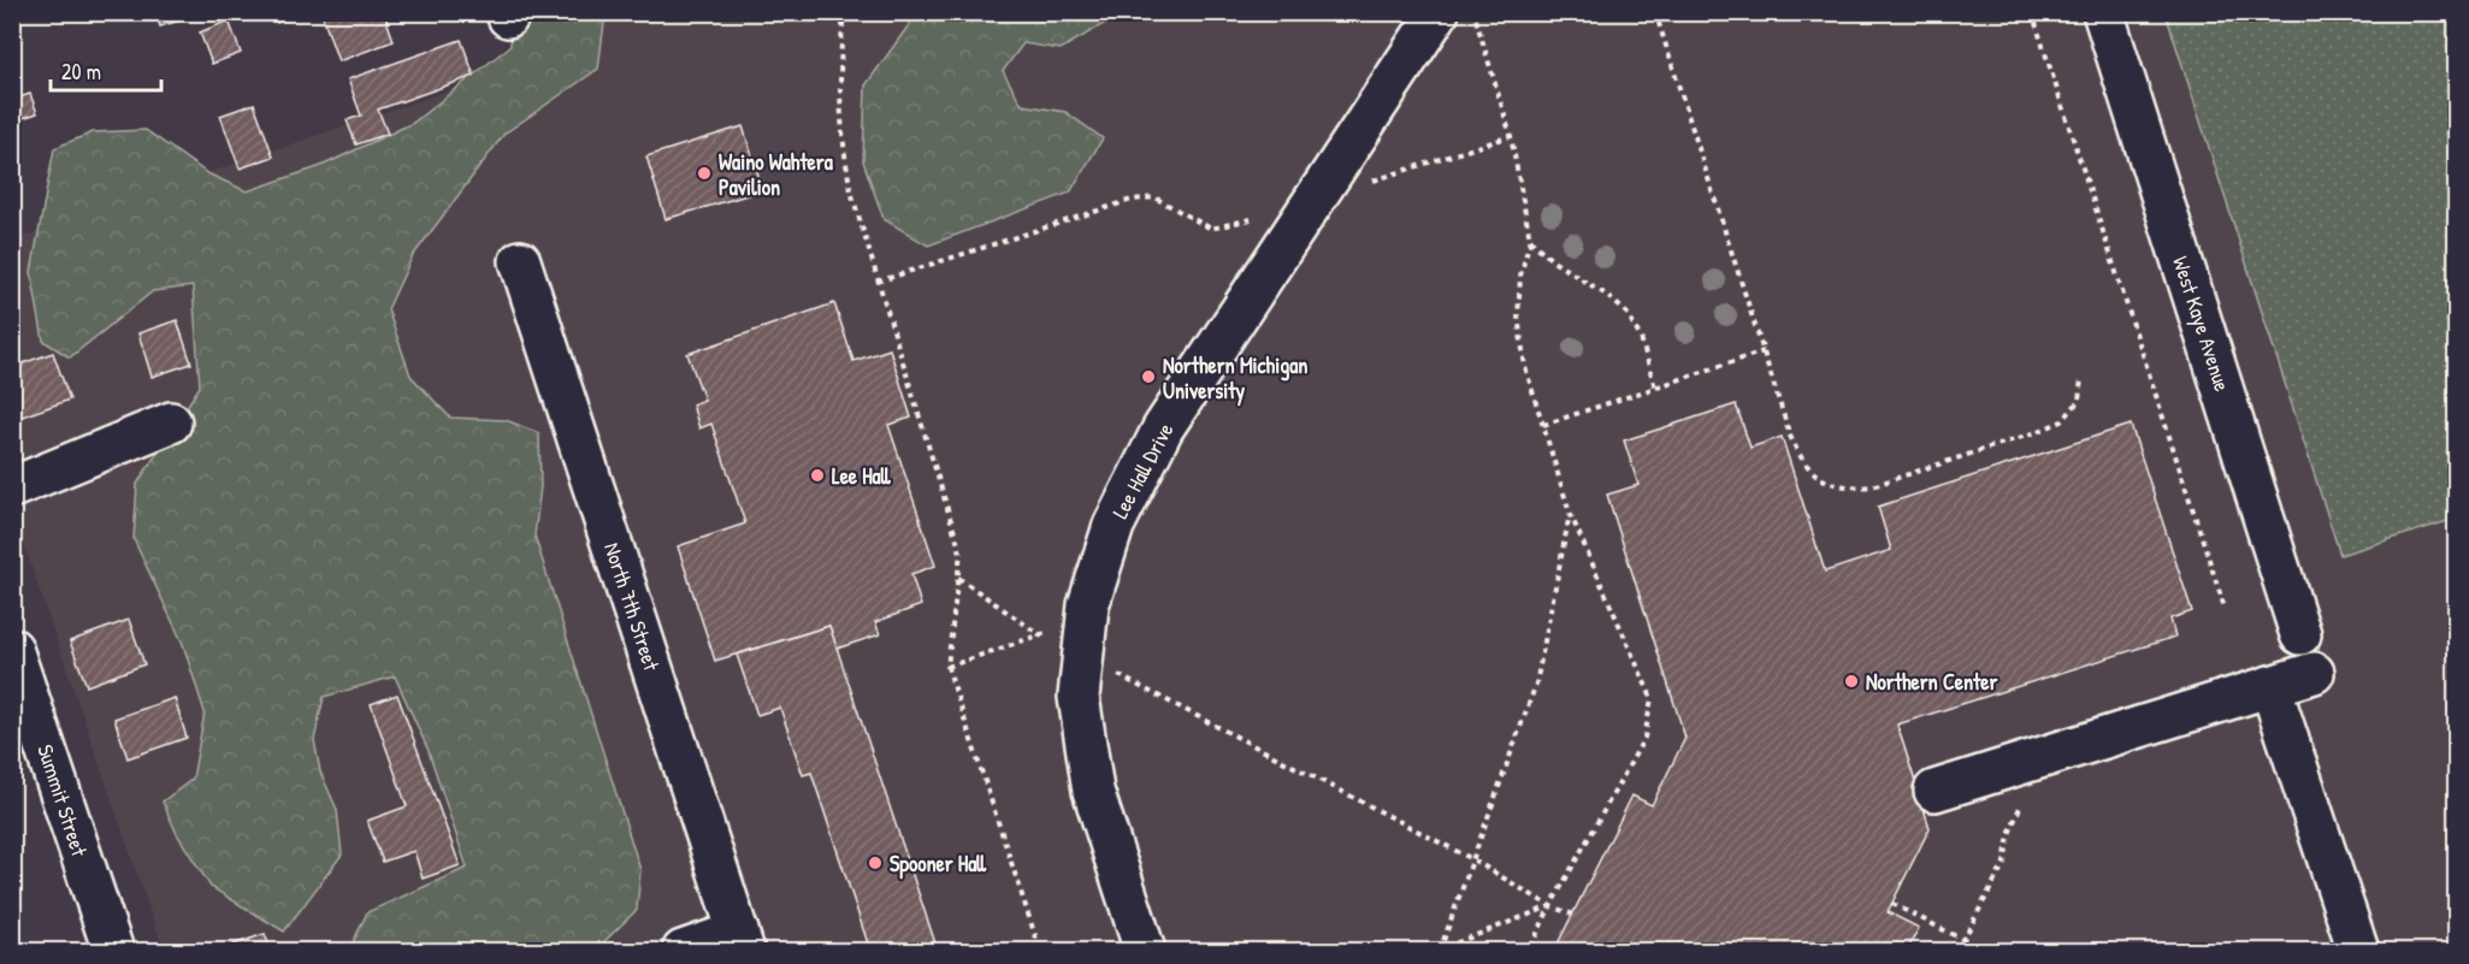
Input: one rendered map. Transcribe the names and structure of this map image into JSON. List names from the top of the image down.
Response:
{
  "streets": {
    "street": [
      "West Kaye Avenue",
      "Lee Hall Drive",
      "North 7th Street",
      "Summit Street"
    ]
  },
  "places": [
    "Waino Wahtera Pavilion",
    "Northern Michigan University",
    "Lee Hall",
    "Northern Center",
    "Spooner Hall"
  ],
  "scale_bar": "20 m"
}
